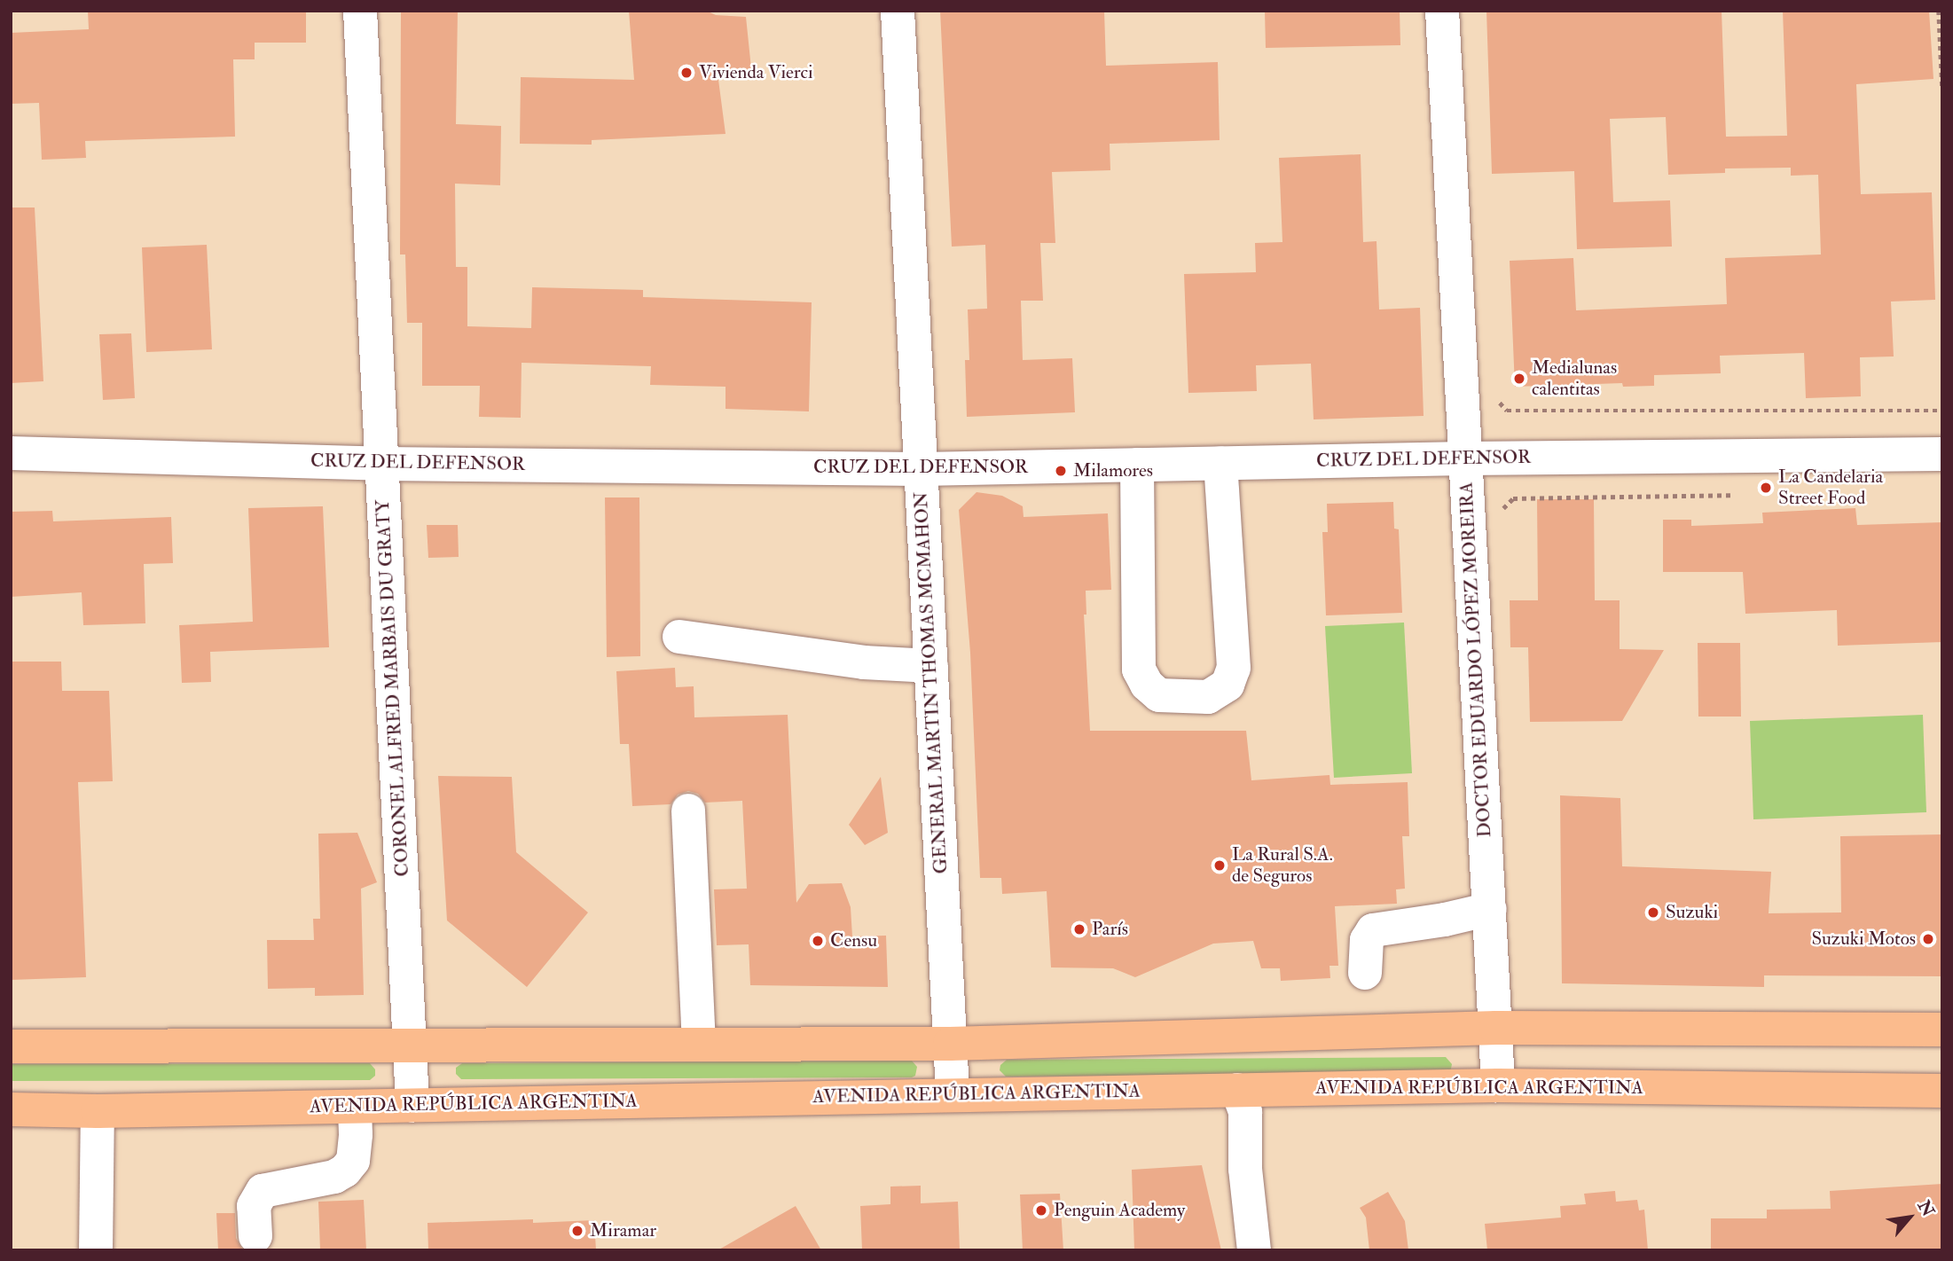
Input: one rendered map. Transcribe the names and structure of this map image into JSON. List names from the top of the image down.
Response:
{
  "streets": {
    "highway": ["AVENIDA REPÚBLICA ARGENTINA"],
    "street": [
      "CRUZ DEL DEFENSOR",
      "DOCTOR EDUARDO LÓPEZ MOREIRA",
      "GENERAL MARTIN THOMAS MCMAHON",
      "CORONEL ALFRED MARBAIS DU GRATY"
    ]
  },
  "crossings": [
    ["CRUZ DEL DEFENSOR", "DOCTOR EDUARDO LÓPEZ MOREIRA"],
    ["CRUZ DEL DEFENSOR", "GENERAL MARTIN THOMAS MCMAHON"],
    ["CRUZ DEL DEFENSOR", "CORONEL ALFRED MARBAIS DU GRATY"],
    ["DOCTOR EDUARDO LÓPEZ MOREIRA", "AVENIDA REPÚBLICA ARGENTINA"],
    ["GENERAL MARTIN THOMAS MCMAHON", "AVENIDA REPÚBLICA ARGENTINA"],
    ["CORONEL ALFRED MARBAIS DU GRATY", "AVENIDA REPÚBLICA ARGENTINA"]
  ],
  "places": [
    "Vivienda Vierci",
    "Medialunas calentitas",
    "Milamores",
    "La Candelaria Street Food",
    "La Rural S.A. de Seguros",
    "Suzuki",
    "París",
    "Suzuki Motos",
    "Censu",
    "Penguin Academy",
    "Miramar"
  ],
  "north": "top right"
}
